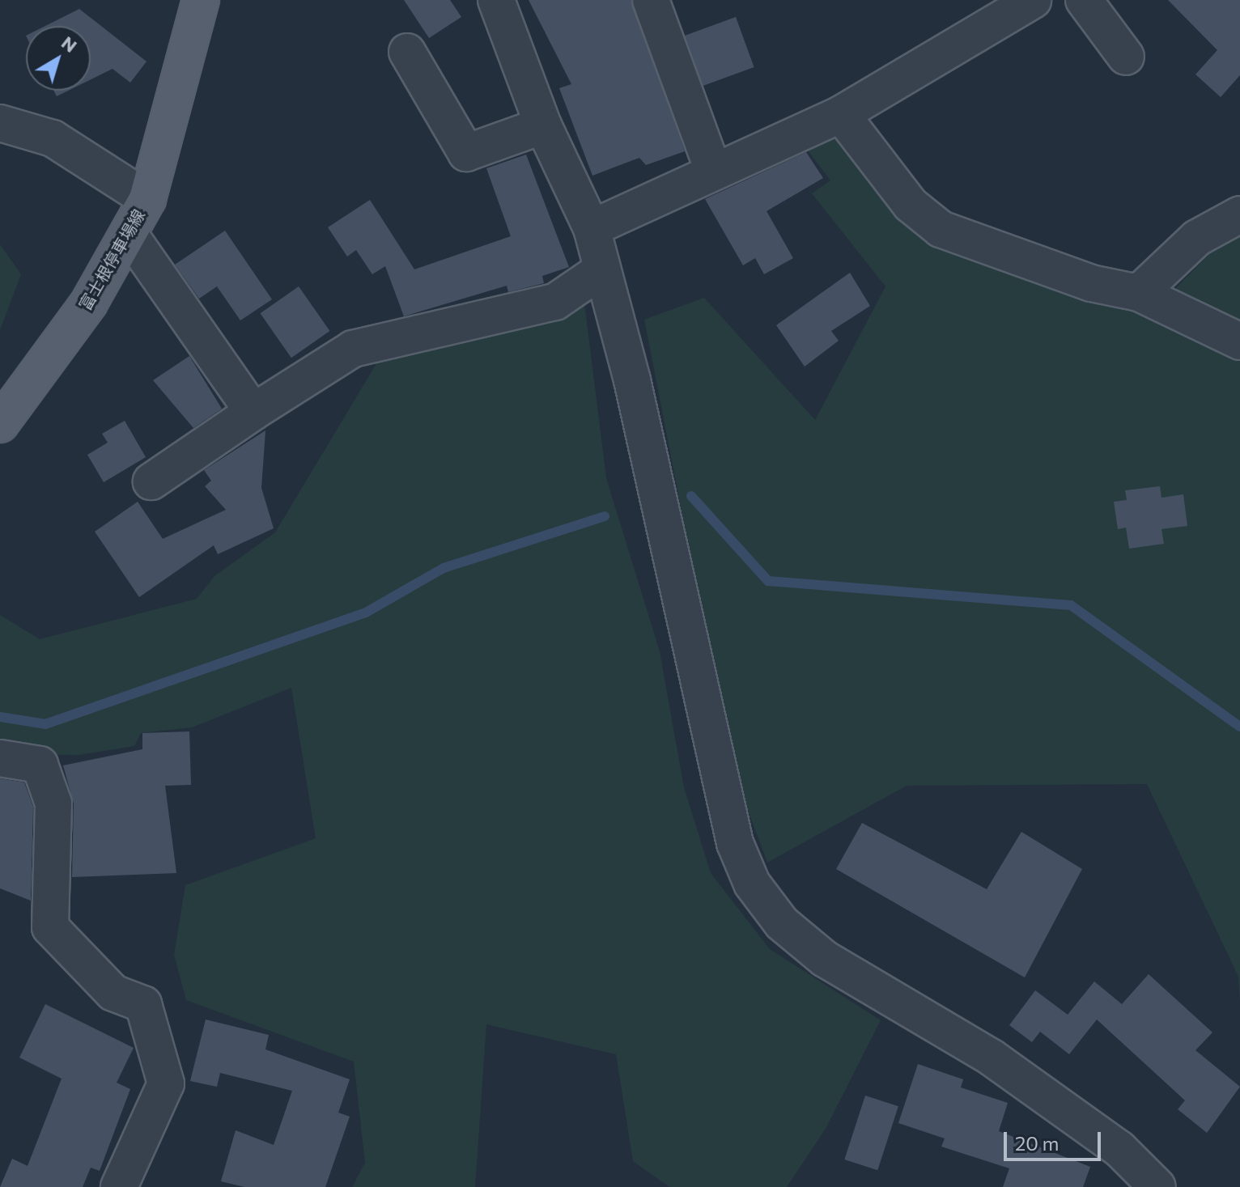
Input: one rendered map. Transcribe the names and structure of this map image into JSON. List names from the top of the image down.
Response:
{
  "streets": {
    "main road": ["富士根停車場線"]
  },
  "scale_bar": "20 m",
  "north": "top right"
}
